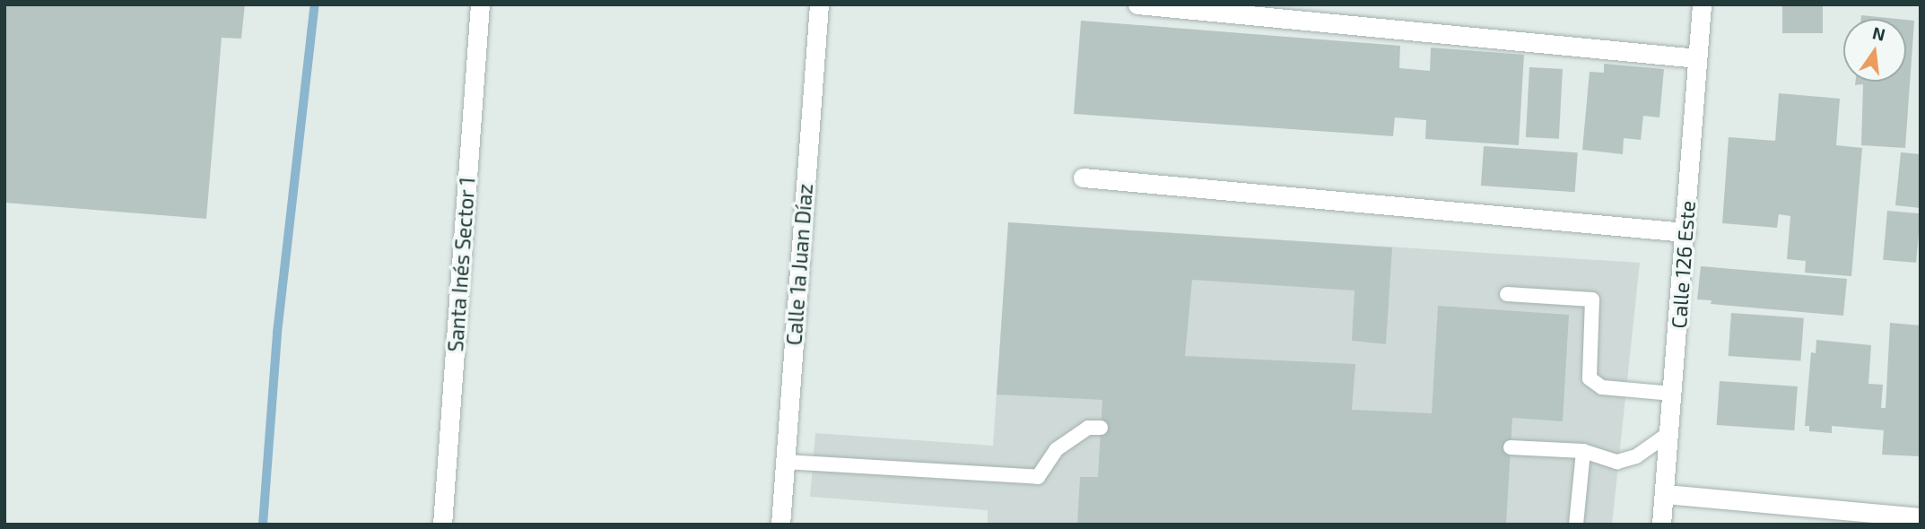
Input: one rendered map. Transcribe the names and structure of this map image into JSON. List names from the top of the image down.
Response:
{
  "streets": {
    "street": ["Santa Inés Sector 1", "Calle 1a Juan Díaz", "Calle 126 Este"]
  },
  "north": "top"
}
